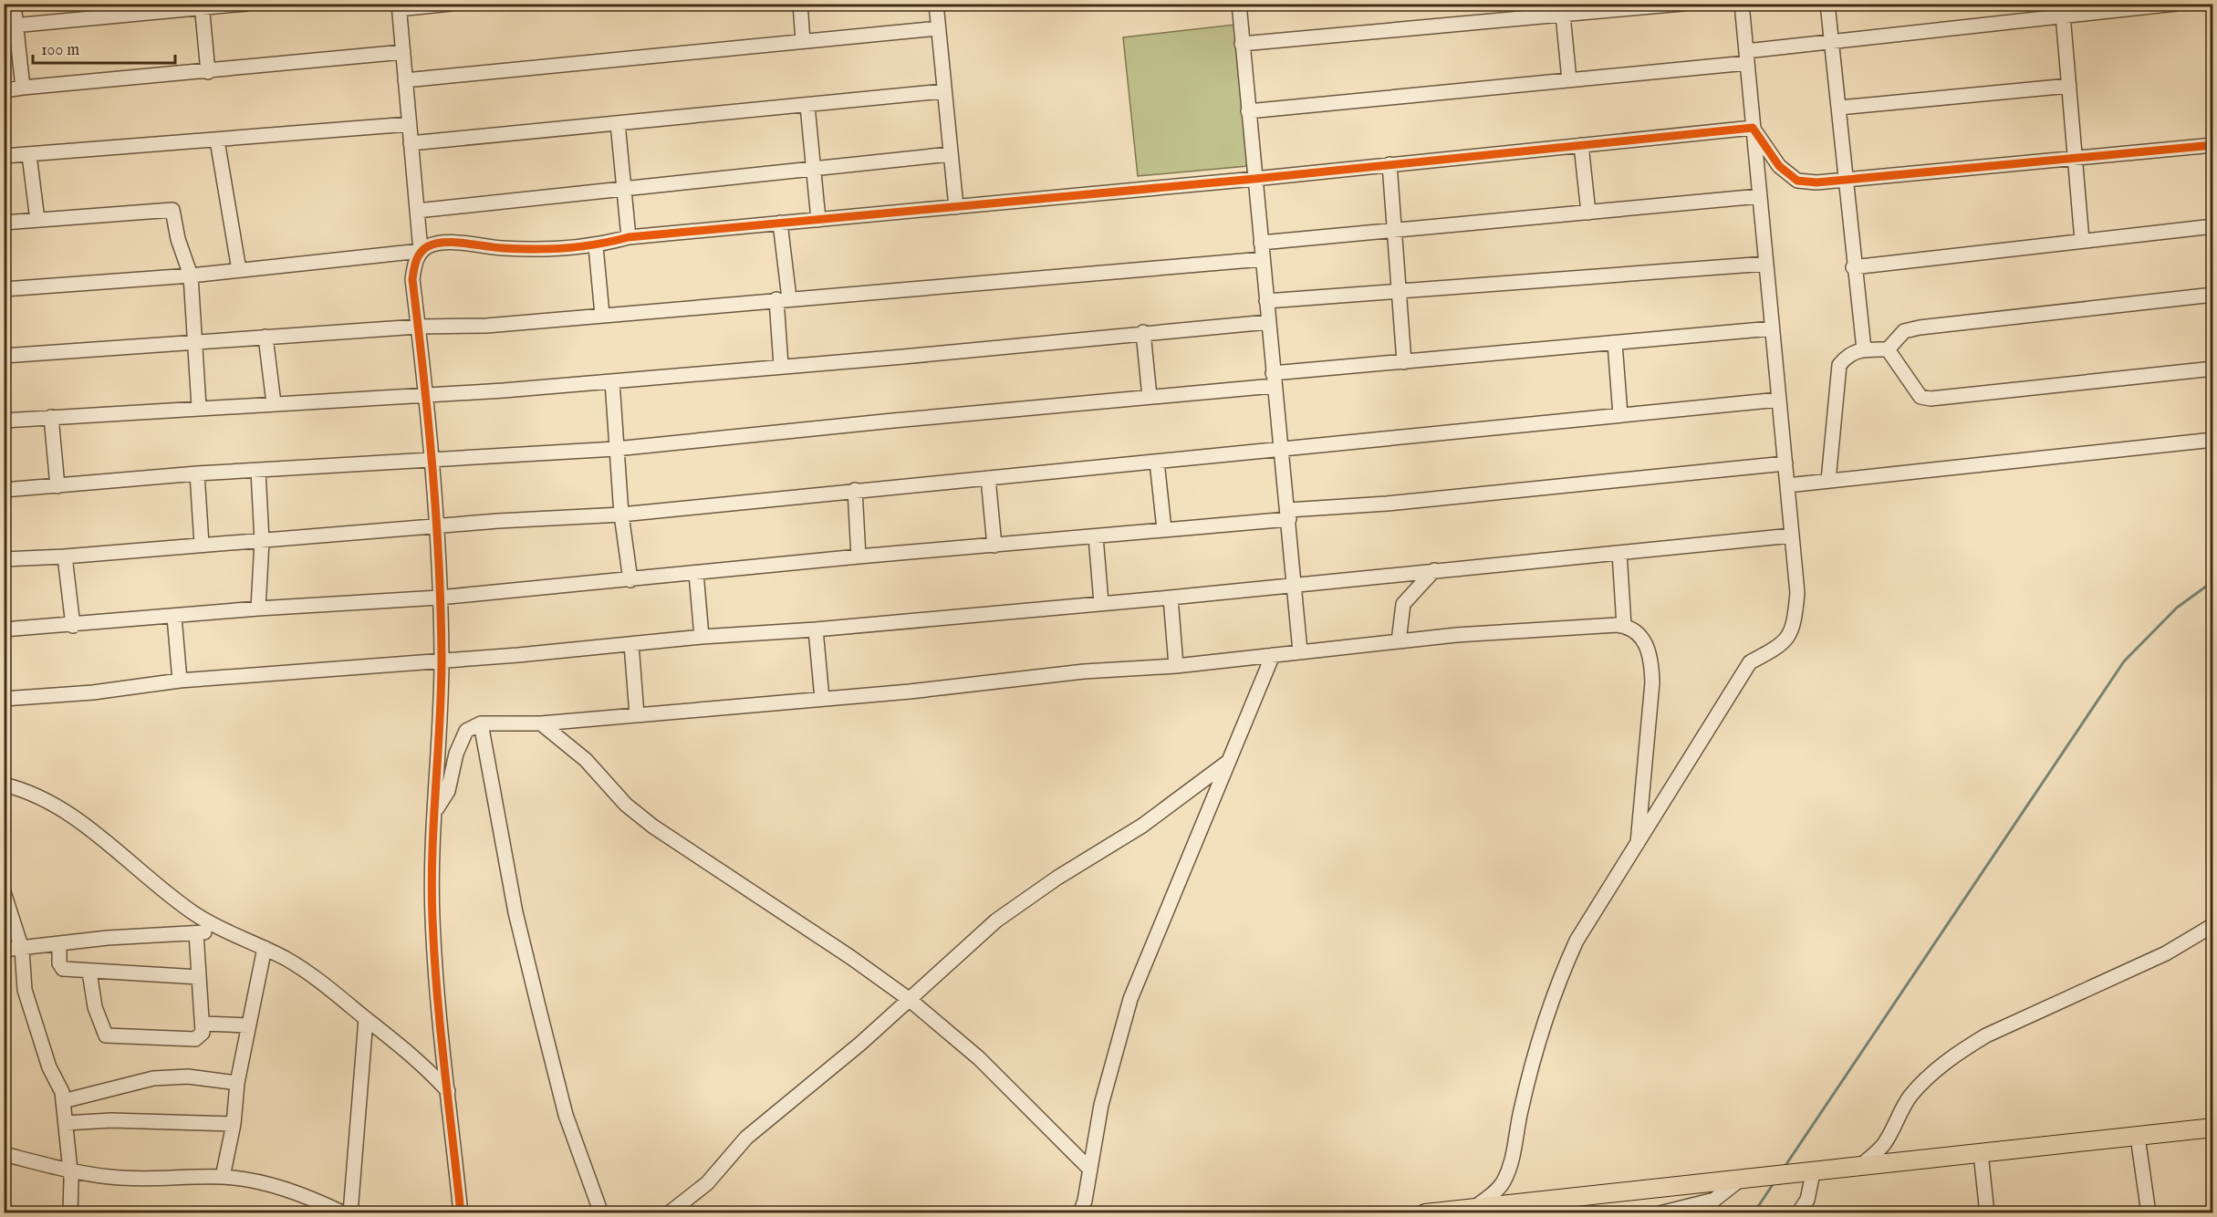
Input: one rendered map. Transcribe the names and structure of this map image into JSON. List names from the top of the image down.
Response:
{
  "scale_bar": "100 m"
}
